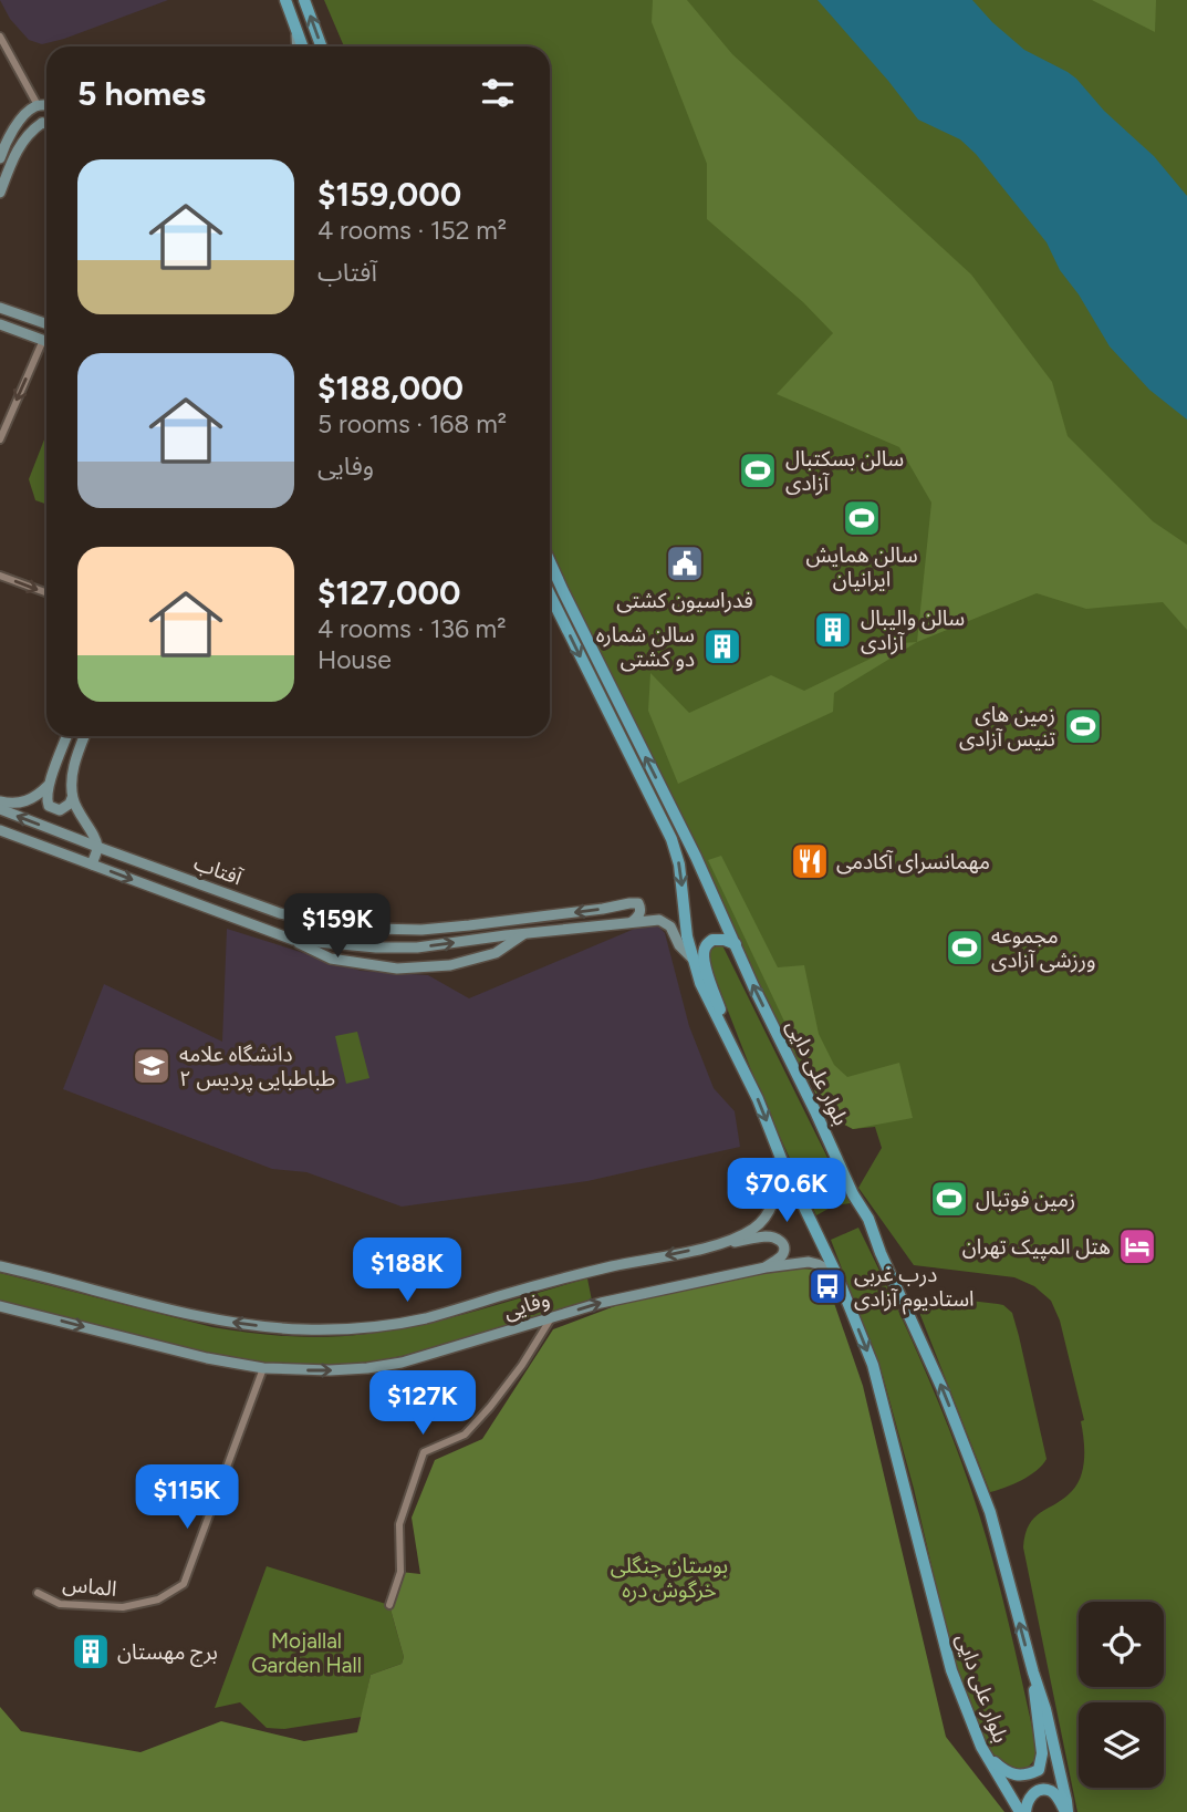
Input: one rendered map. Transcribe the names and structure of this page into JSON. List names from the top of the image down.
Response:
{
  "streets": {
    "main road": ["بلوار علی دایی"],
    "street": ["آفتاب", "وفایی", "الماس"]
  },
  "crossings": [
    ["آفتاب", "بلوار علی دایی"],
    ["بلوار علی دایی", "وفایی"],
    ["وفایی", "الماس"]
  ],
  "parks": ["بوستان جنگلی خرگوش دره", "Mojallal Garden Hall"],
  "places": {
    "sports": [
      "سالن بسکتبال آزادی",
      "سالن همایش ایرانیان",
      "زمین های تنیس آزادی",
      "مجموعه ورزشی آزادی",
      "زمین فوتبال"
    ],
    "public building": ["فدراسیون کشتی"],
    "building": ["سالن والیبال آزادی", "سالن شماره دو کشتی", "برج مهستان"],
    "restaurant": ["مهمانسرای آکادمی"],
    "school or university": ["دانشگاه علامه طباطبایی پردیس ۲"],
    "hotel": ["هتل المپیک تهران"],
    "bus stop": ["درب غربی استادیوم آزادی"]
  },
  "page": {
    "heading": "5 homes",
    "list": [
      {
        "name": "$159,000",
        "note": "4 rooms · 152 m² · آفتاب"
      },
      {
        "name": "$188,000",
        "note": "5 rooms · 168 m² · وفایی"
      },
      {
        "name": "$127,000",
        "note": "4 rooms · 136 m² · House"
      }
    ],
    "price": [
      "$159K",
      "$70.6K",
      "$188K",
      "$127K",
      "$115K"
    ]
  }
}
